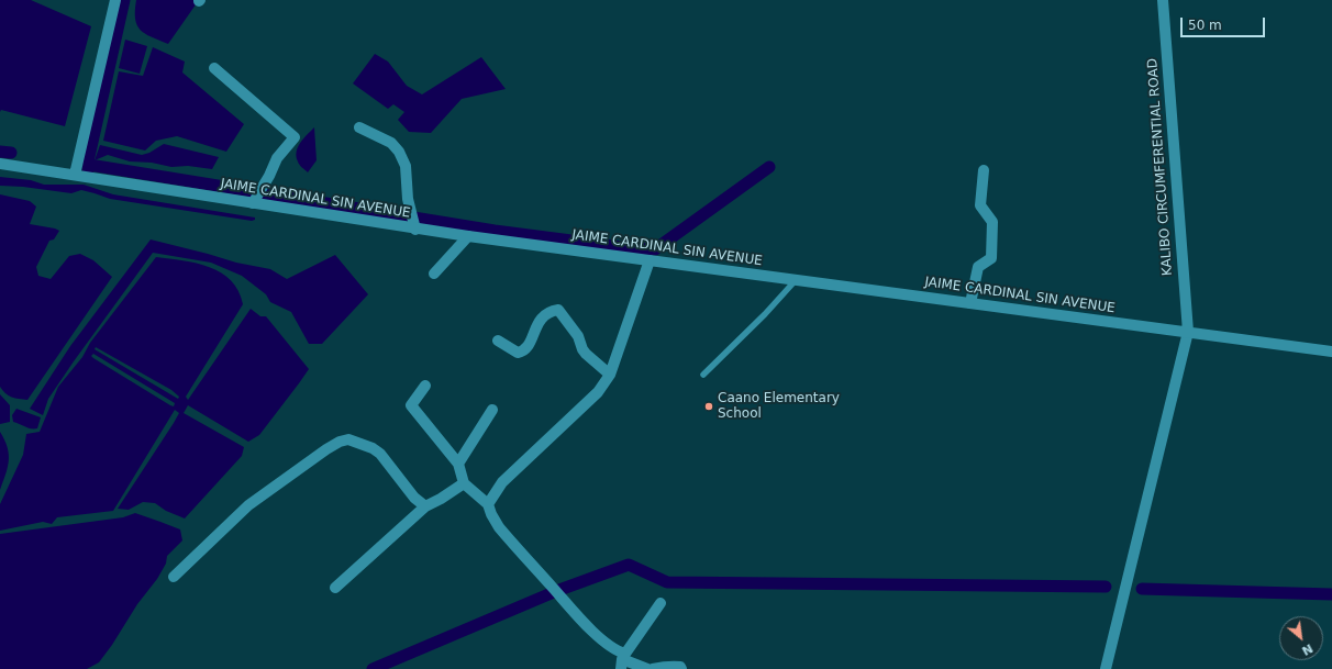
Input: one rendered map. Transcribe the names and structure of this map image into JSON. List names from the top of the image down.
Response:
{
  "streets": {
    "street": ["KALIBO CIRCUMFERENTIAL ROAD", "JAIME CARDINAL SIN AVENUE"]
  },
  "crossings": [
    ["KALIBO CIRCUMFERENTIAL ROAD", "JAIME CARDINAL SIN AVENUE"]
  ],
  "places": ["Caano Elementary School"],
  "scale_bar": "50 m",
  "north": "bottom right"
}
